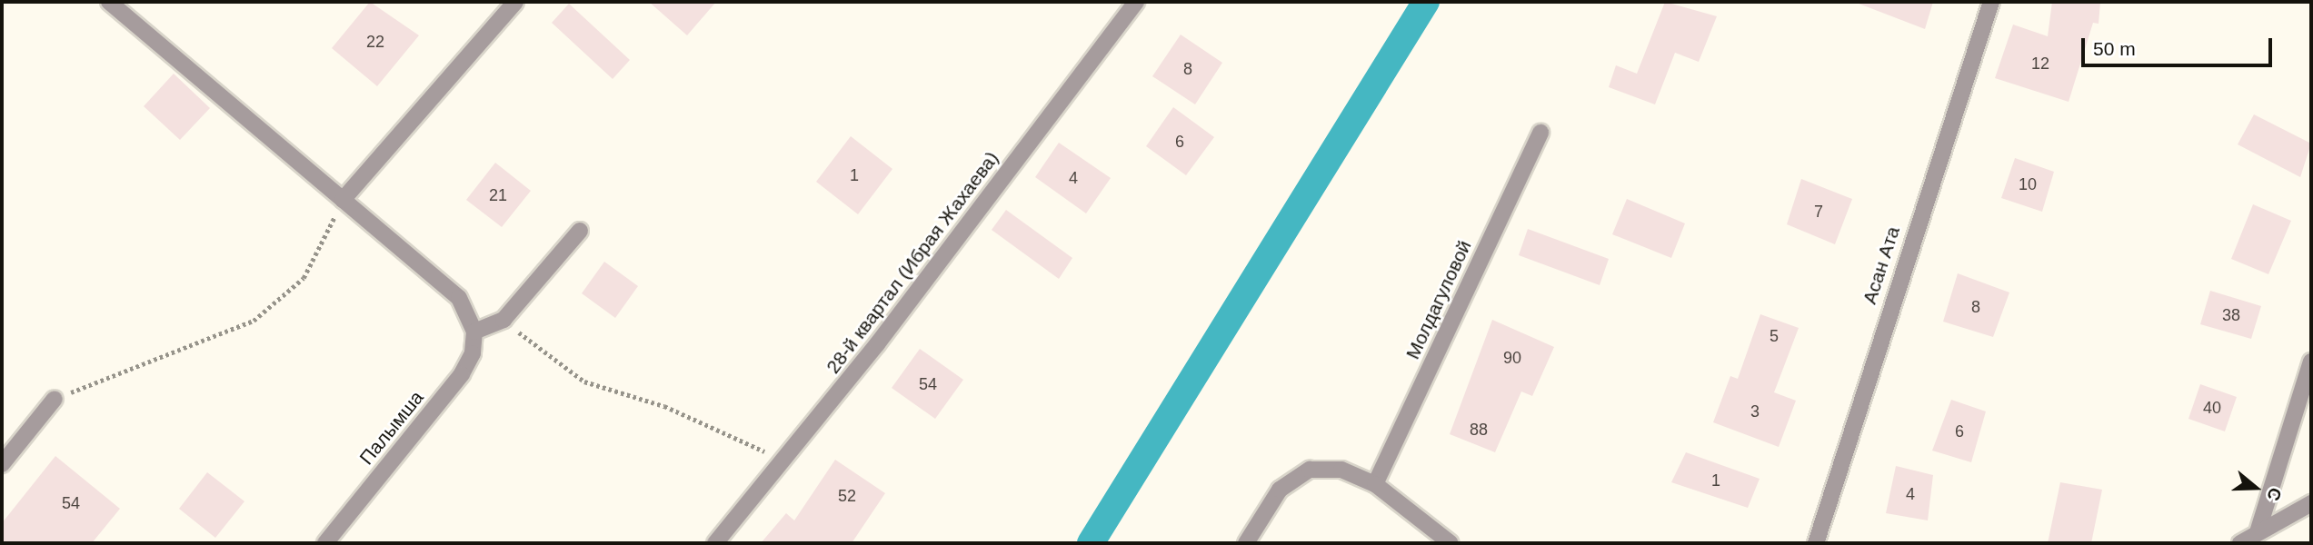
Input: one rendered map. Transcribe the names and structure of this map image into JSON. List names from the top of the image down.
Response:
{
  "streets": {
    "street": [
      "28-й квартал (Ибрая Жахаева)",
      "Асан Ата",
      "Молдагуловой",
      "Палымша"
    ]
  },
  "house_numbers": [
    "22",
    "12",
    "8",
    "6",
    "1",
    "4",
    "10",
    "21",
    "7",
    "8",
    "38",
    "5",
    "90",
    "54",
    "40",
    "3",
    "88",
    "6",
    "1",
    "4",
    "52",
    "54"
  ],
  "scale_bar": "50 m",
  "north": "right"
}
